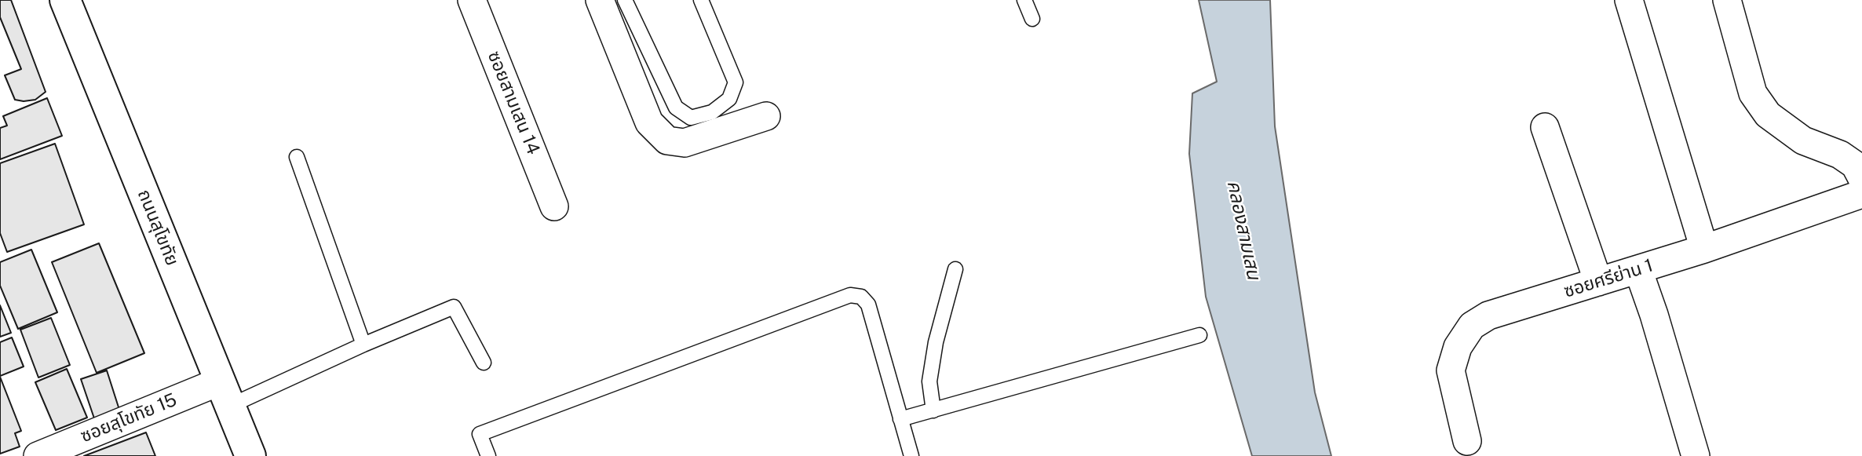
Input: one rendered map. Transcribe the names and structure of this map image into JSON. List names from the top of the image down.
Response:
{
  "streets": {
    "street": [
      "ซอยสามเสน 14",
      "ถนนสุโขทัย",
      "ซอยศรีย่าน 1",
      "ซอยสุโขทัย 15"
    ]
  },
  "crossings": [
    ["ถนนสุโขทัย", "ซอยสุโขทัย 15"]
  ],
  "water": ["คลองสามเสน"]
}
